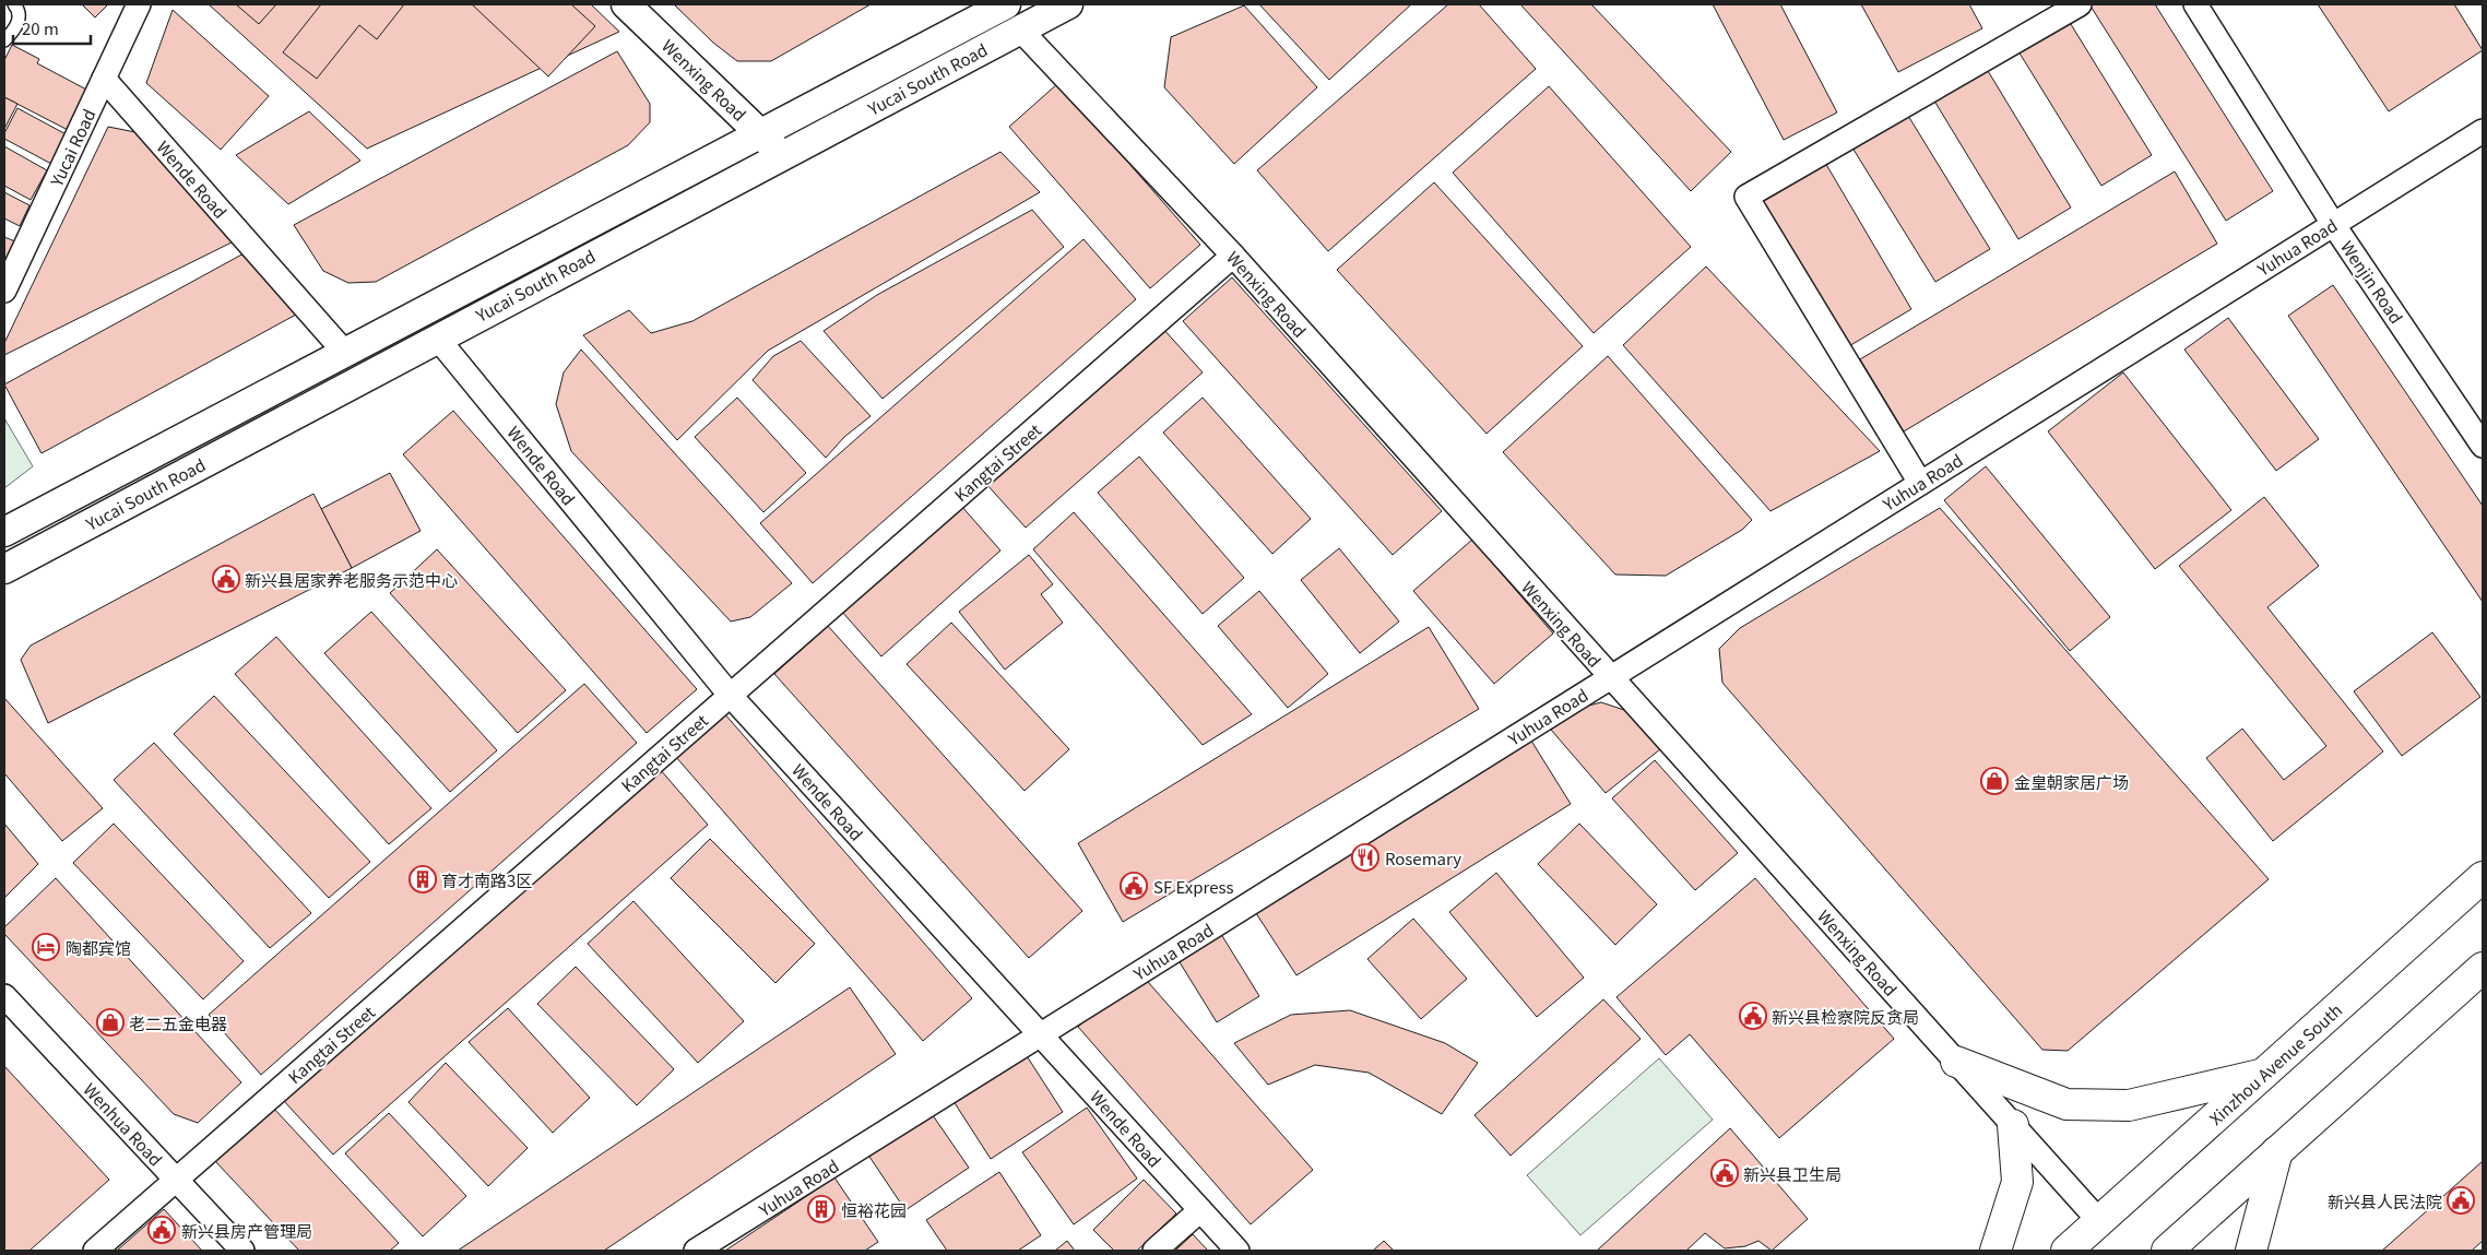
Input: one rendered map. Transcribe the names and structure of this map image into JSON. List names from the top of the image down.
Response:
{
  "streets": {
    "main road": ["Xinzhou Avenue South"],
    "street": [
      "Yucai South Road",
      "Wenxing Road",
      "Yucai Road",
      "Wende Road",
      "Yuhua Road",
      "Wenjin Road",
      "Kangtai Street",
      "Wenhua Road"
    ]
  },
  "crossings": [
    ["Yucai South Road", "Wenxing Road"],
    ["Yucai South Road", "Wende Road"],
    ["Wenxing Road", "Yuhua Road"],
    ["Wenxing Road", "Kangtai Street"],
    ["Wenxing Road", "Xinzhou Avenue South"],
    ["Yucai Road", "Wende Road"],
    ["Wende Road", "Yuhua Road"],
    ["Wende Road", "Kangtai Street"],
    ["Yuhua Road", "Wenjin Road"],
    ["Kangtai Street", "Wenhua Road"]
  ],
  "places": {
    "public building": [
      "新兴县居家养老服务示范中心",
      "SF Express",
      "新兴县检察院反贪局",
      "新兴县卫生局",
      "新兴县人民法院",
      "新兴县房产管理局"
    ],
    "shop": ["金皇朝家居广场", "老二五金电器"],
    "restaurant": ["Rosemary"],
    "building": ["育才南路3区", "恒裕花园"],
    "hotel": ["陶都宾馆"]
  },
  "scale_bar": "20 m"
}
